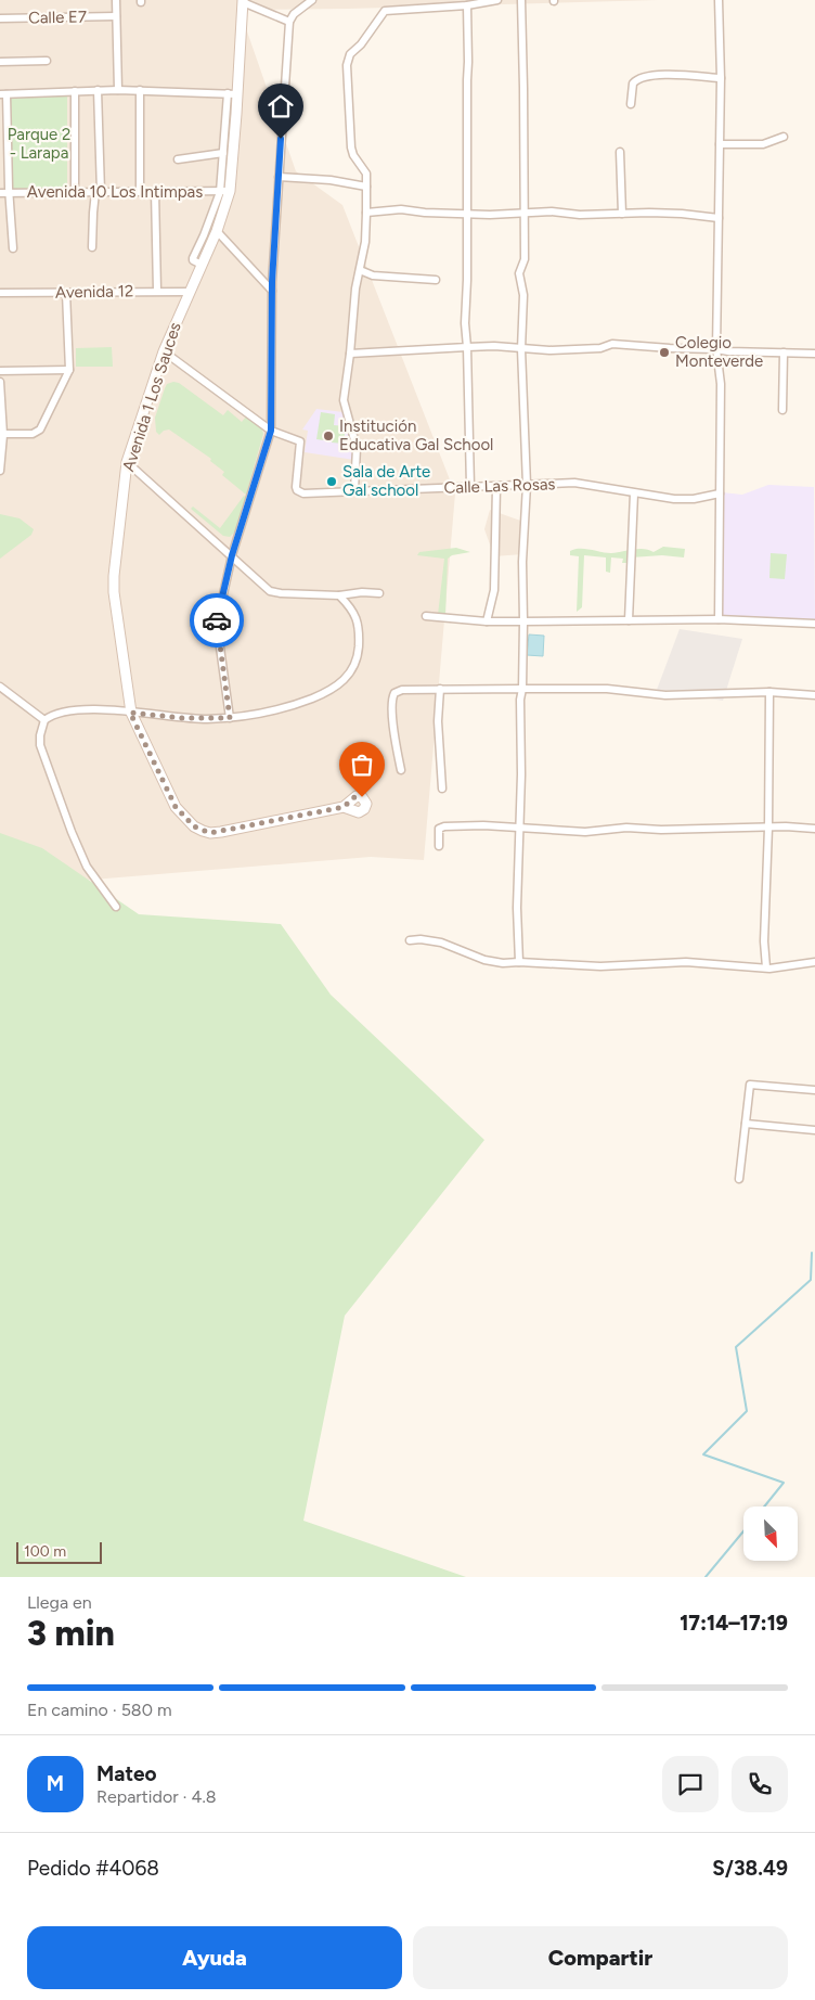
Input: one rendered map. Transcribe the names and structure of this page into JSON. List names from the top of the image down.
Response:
{
  "streets": {
    "street": [
      "Calle E7",
      "Avenida 10 Los Intimpas",
      "Avenida 12",
      "Avenida 1 Los Sauces",
      "Calle Las Rosas"
    ]
  },
  "crossings": [
    ["Avenida 10 Los Intimpas", "Avenida 1 Los Sauces"],
    ["Avenida 12", "Avenida 1 Los Sauces"],
    ["Avenida 1 Los Sauces", "Calle Las Rosas"]
  ],
  "parks": ["Parque 2 - Larapa"],
  "places": ["Colegio Monteverde", "Institución Educativa Gal School", "Sala de Arte Gal school"],
  "scale_bar": "100 m",
  "north": "bottom right",
  "page": {
    "scale": "100 m",
    "heading": ["3 min", "Llega en", "17:14–17:19"],
    "panel": [
      "Mateo",
      "Repartidor · 4.8",
      "Pedido #4068",
      "S/38.49"
    ],
    "bar": "En camino · 580 m",
    "round": "M",
    "buttons": ["Ayuda", "Compartir"]
  }
}
